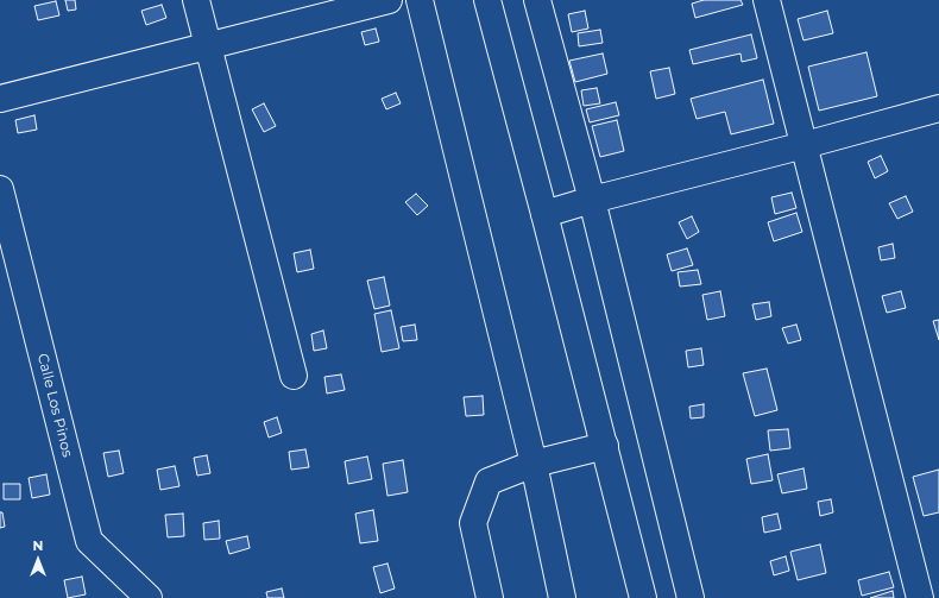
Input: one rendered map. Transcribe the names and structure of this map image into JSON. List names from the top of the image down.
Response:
{
  "streets": {
    "street": ["Calle Los Pinos"]
  },
  "north": "top"
}
